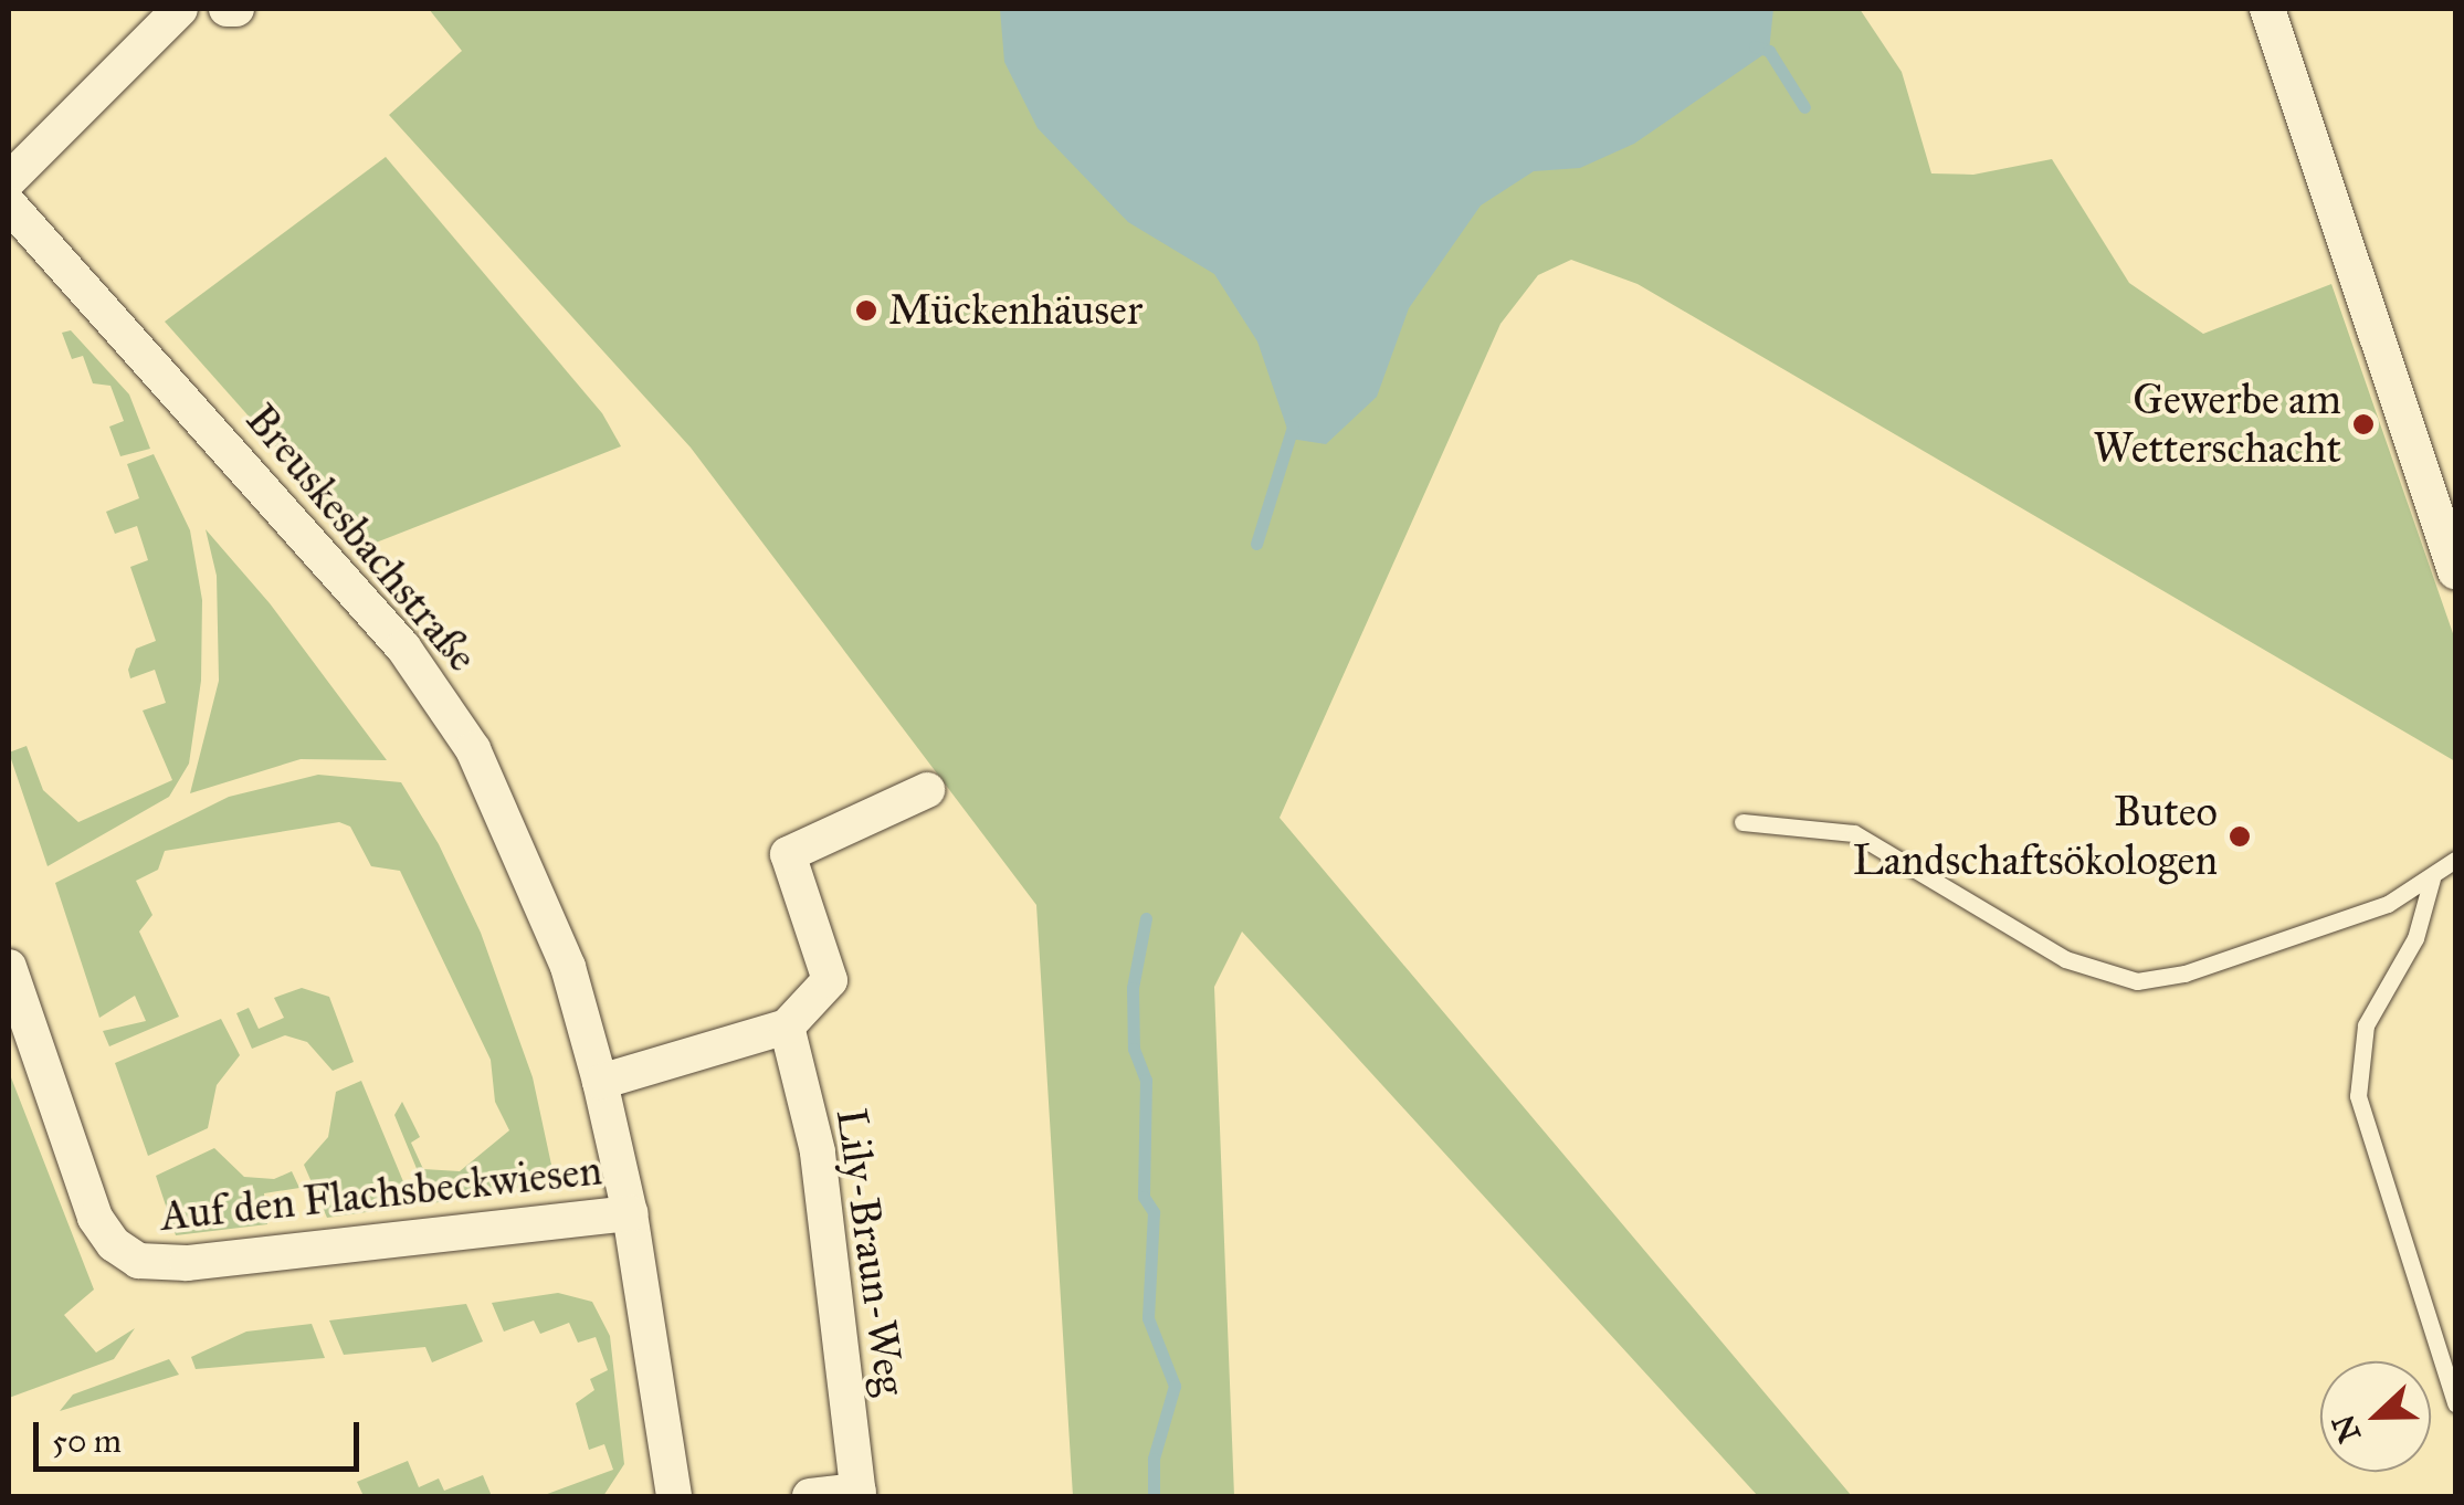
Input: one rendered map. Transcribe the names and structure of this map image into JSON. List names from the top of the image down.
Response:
{
  "streets": {
    "street": ["Breuskesbachstraße", "Auf den Flachsbeckwiesen", "Lily-Braun-Weg"]
  },
  "crossings": [
    ["Breuskesbachstraße", "Auf den Flachsbeckwiesen"]
  ],
  "places": ["Mückenhäuser", "Gewerbe am Wetterschacht", "Buteo Landschaftsökologen"],
  "scale_bar": "50 m",
  "north": "left"
}
